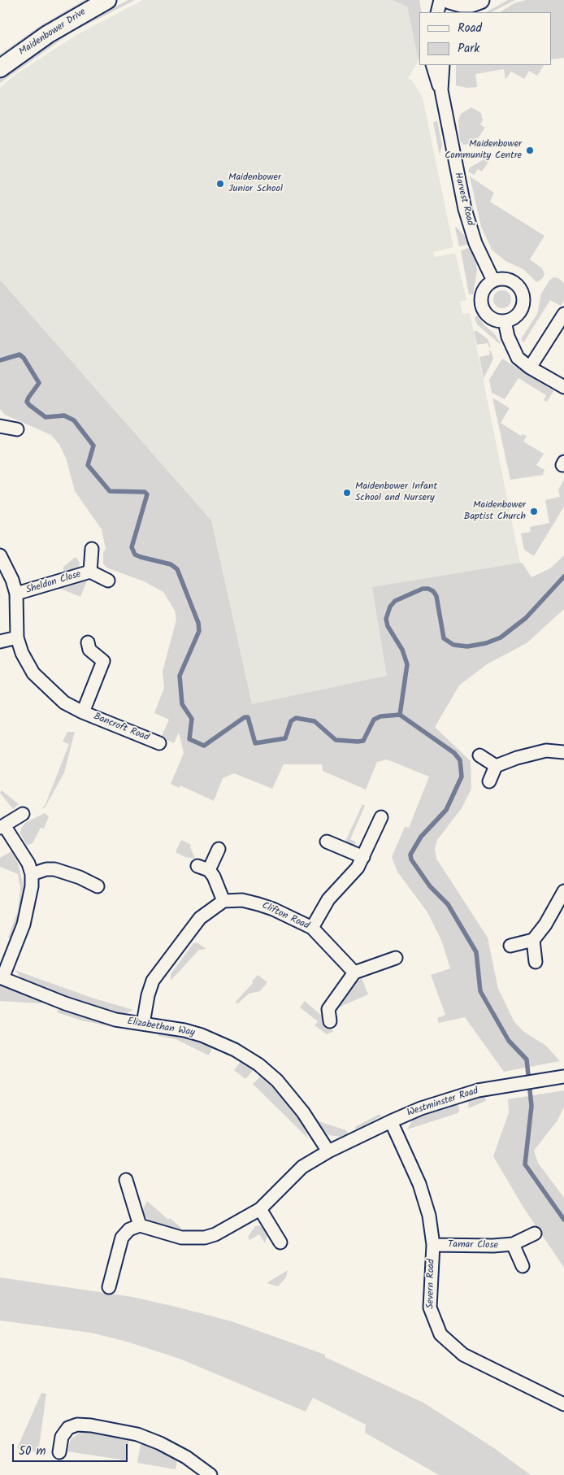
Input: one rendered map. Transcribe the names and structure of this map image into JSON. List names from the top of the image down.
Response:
{
  "streets": {
    "street": [
      "Maidenbower Drive",
      "Harvest Road",
      "Sheldon Close",
      "Bancroft Road",
      "Clifton Road",
      "Elizabethan Way",
      "Westminster Road",
      "Tamar Close",
      "Severn Road"
    ]
  },
  "crossings": [
    ["Sheldon Close", "Bancroft Road"],
    ["Elizabethan Way", "Westminster Road"],
    ["Westminster Road", "Severn Road"],
    ["Tamar Close", "Severn Road"]
  ],
  "places": [
    "Maidenbower Community Centre",
    "Maidenbower Junior School",
    "Maidenbower Infant School and Nursery",
    "Maidenbower Baptist Church"
  ],
  "legend": ["Road", "Park"],
  "scale_bar": "50 m"
}
